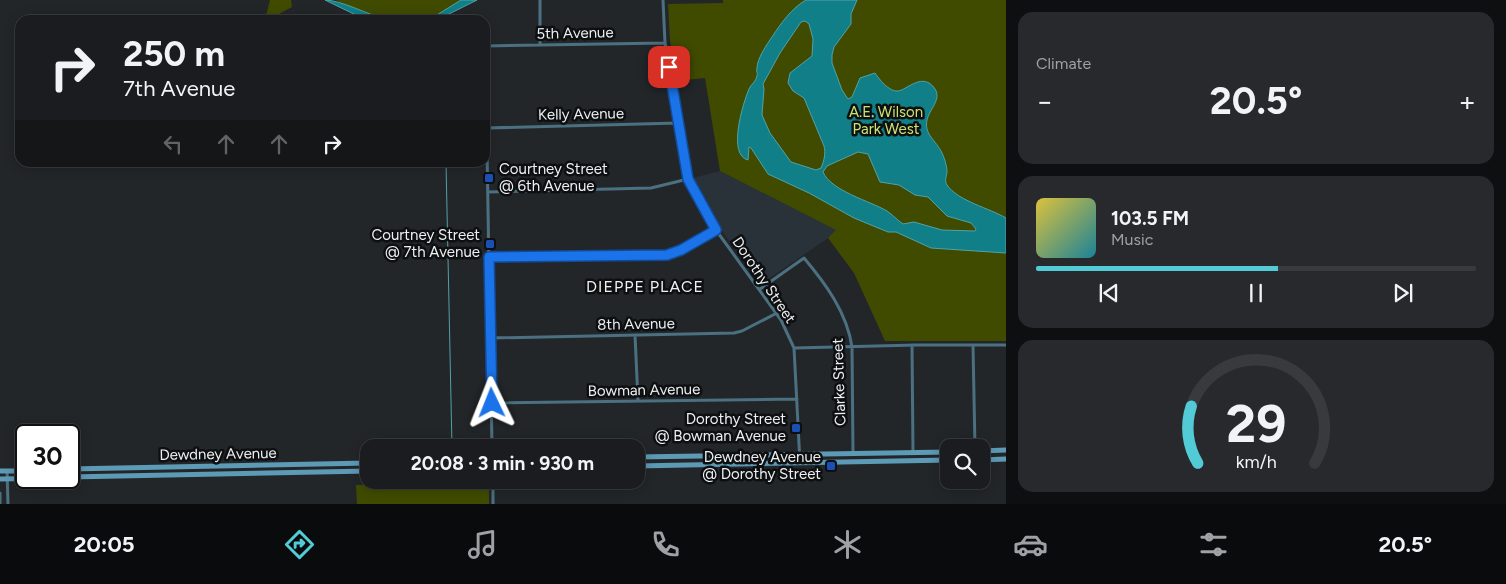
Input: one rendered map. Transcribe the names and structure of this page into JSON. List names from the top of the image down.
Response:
{
  "streets": {
    "main road": ["Dewdney Avenue"],
    "street": [
      "5th Avenue",
      "Kelly Avenue",
      "Dorothy Street",
      "8th Avenue",
      "Clarke Street",
      "Bowman Avenue"
    ]
  },
  "crossings": [
    ["5th Avenue", "Dorothy Street"],
    ["Kelly Avenue", "Dorothy Street"],
    ["Dorothy Street", "8th Avenue"],
    ["Dorothy Street", "Clarke Street"],
    ["Dorothy Street", "Bowman Avenue"]
  ],
  "districts": ["DIEPPE PLACE"],
  "parks": ["A.E. Wilson Park West"],
  "places": {
    "transit": [
      "Courtney Street @ 6th Avenue",
      "Courtney Street @ 7th Avenue",
      "Dorothy Street @ Bowman Avenue",
      "Dewdney Avenue @ Dorothy Street"
    ]
  },
  "page": {
    "tile": "Climate",
    "turn": ["250 m", "7th Avenue"],
    "heat": ["−", "20.5°", "+"],
    "song": ["103.5 FM", "Music"],
    "limit": "30",
    "trip": "20:08 · 3 min · 930 m",
    "tabs": ["20:05", "20.5°"],
    "gauge": ["29", "km/h"]
  }
}
